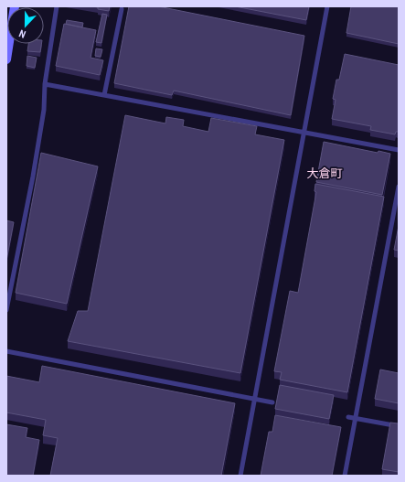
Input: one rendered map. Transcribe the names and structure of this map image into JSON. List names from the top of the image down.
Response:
{
  "districts": ["大倉町"],
  "north": "bottom"
}
